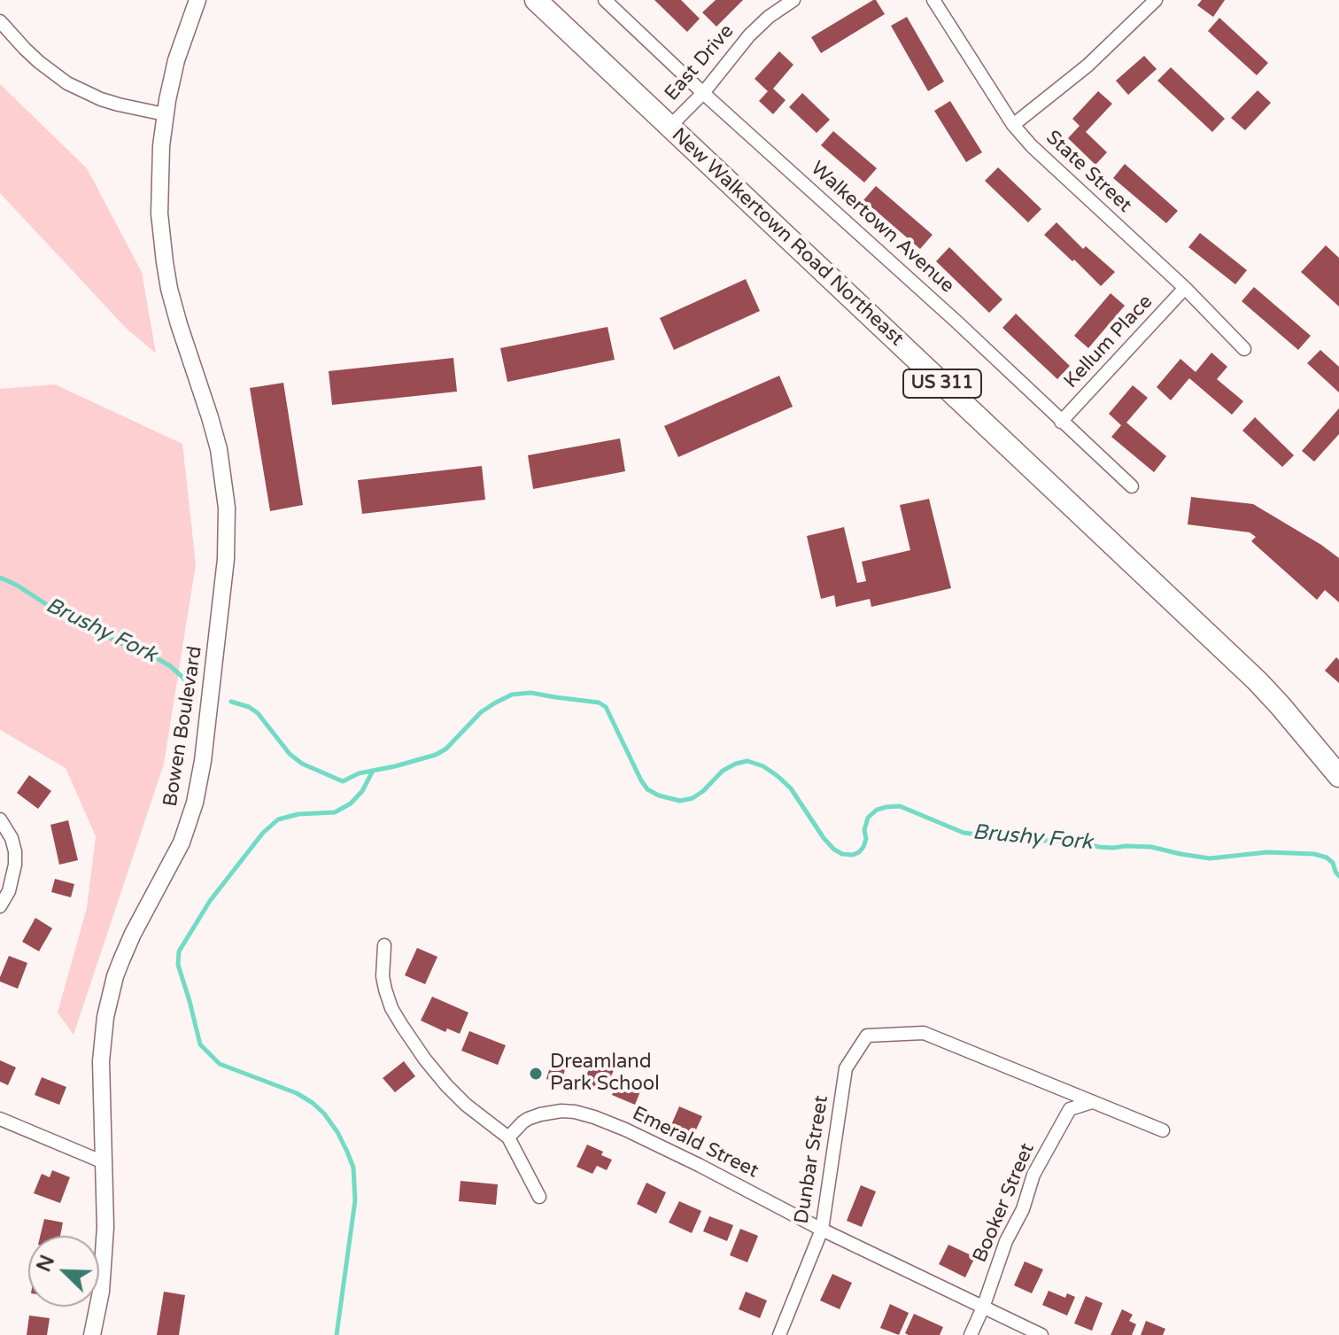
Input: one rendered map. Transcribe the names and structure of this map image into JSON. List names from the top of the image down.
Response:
{
  "streets": {
    "main road": ["New Walkertown Road Northeast", "US 311"],
    "street": [
      "East Drive",
      "State Street",
      "Walkertown Avenue",
      "Kellum Place",
      "Bowen Boulevard",
      "Emerald Street",
      "Dunbar Street",
      "Booker Street"
    ]
  },
  "crossings": [
    ["East Drive", "Walkertown Avenue"],
    ["East Drive", "New Walkertown Road Northeast"],
    ["State Street", "Kellum Place"],
    ["Walkertown Avenue", "Kellum Place"],
    ["Emerald Street", "Dunbar Street"],
    ["Emerald Street", "Booker Street"],
    ["Dunbar Street", "Booker Street"]
  ],
  "water": ["Brushy Fork"],
  "places": ["Dreamland Park School"],
  "north": "top left"
}
